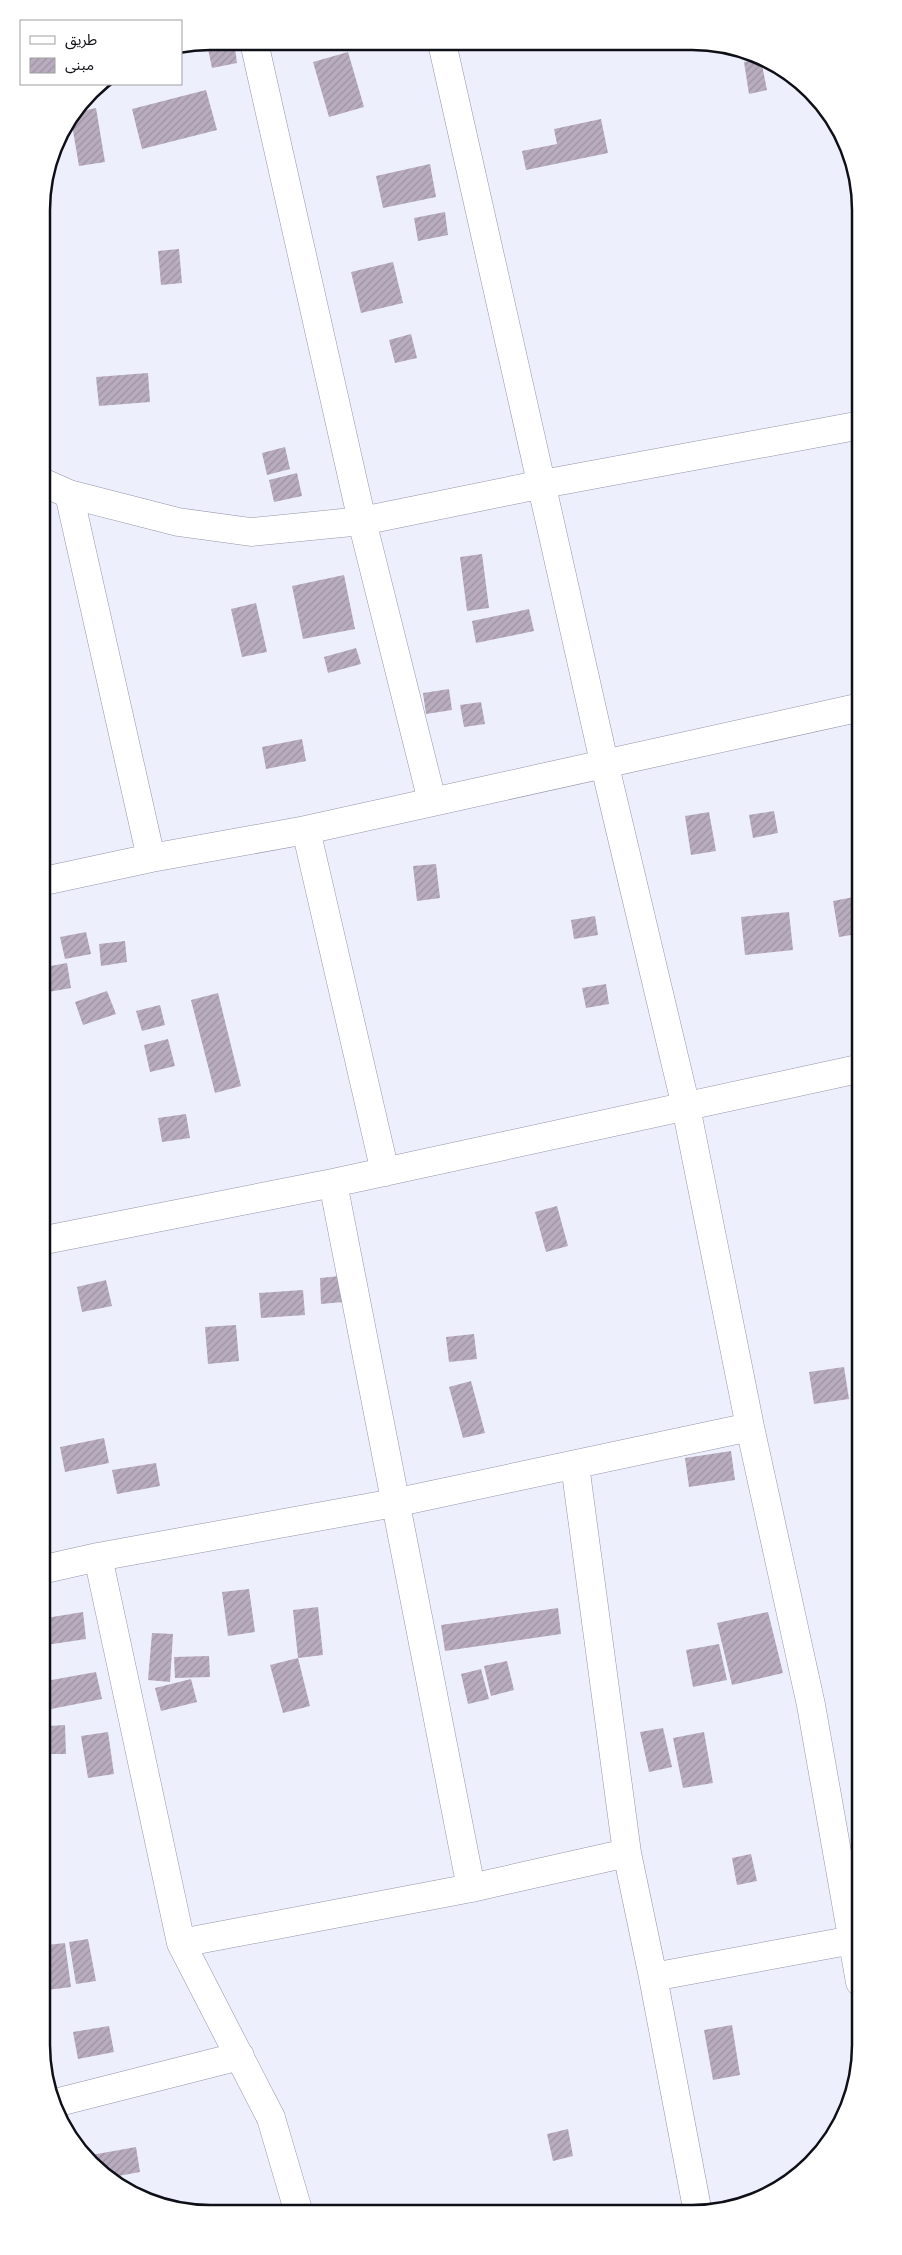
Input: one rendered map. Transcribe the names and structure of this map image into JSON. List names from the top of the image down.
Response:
{
  "legend": ["طريق", "مبنى"]
}
